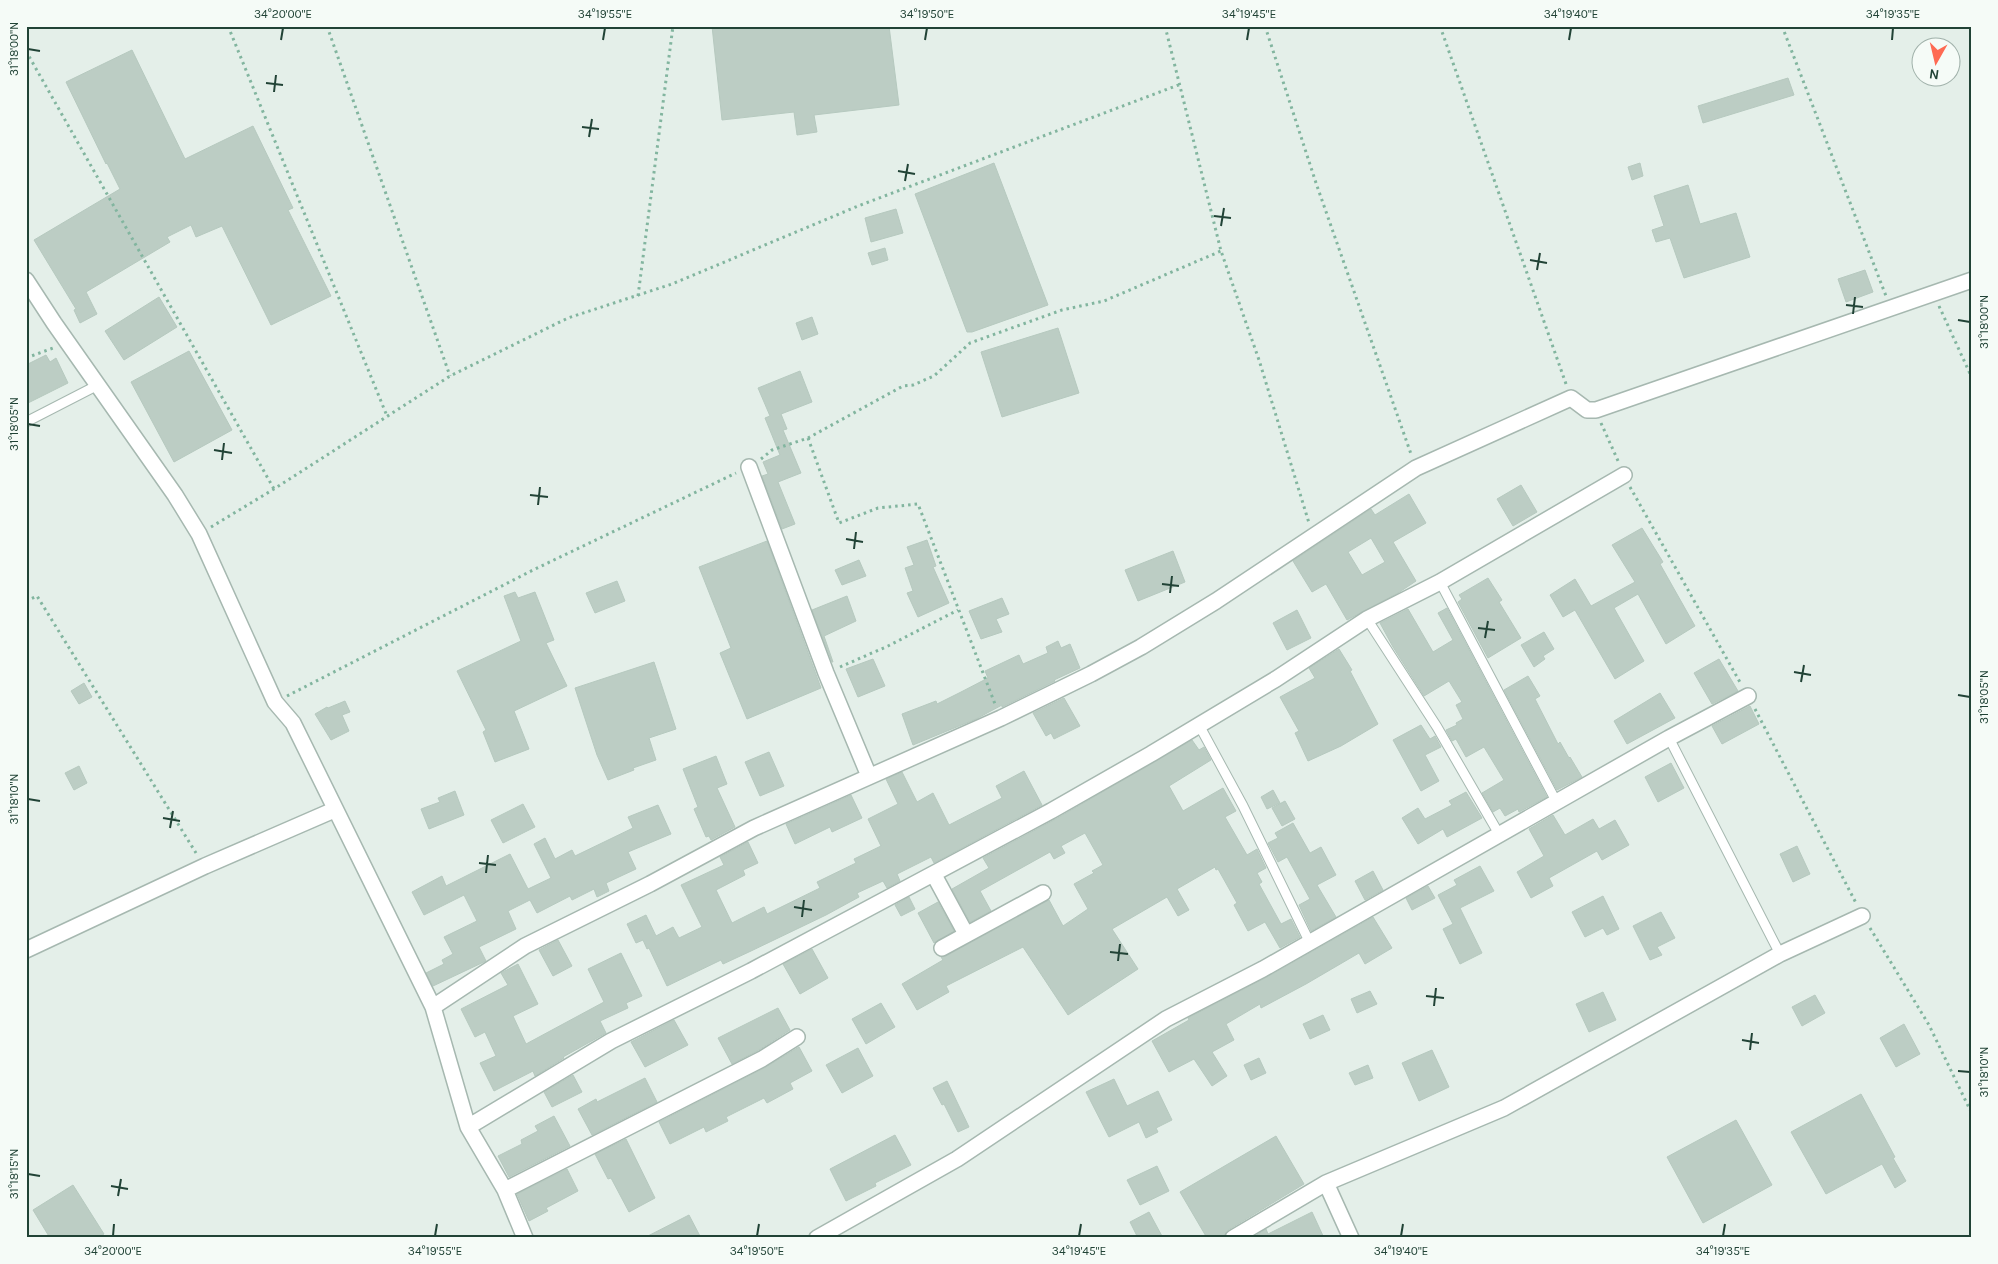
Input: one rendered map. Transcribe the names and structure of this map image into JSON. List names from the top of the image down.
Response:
{
  "north": "bottom",
  "coordinates": [
    "34°20'00\"E",
    "34°19'55\"E",
    "34°19'50\"E",
    "34°19'45\"E",
    "34°19'40\"E",
    "34°19'35\"E",
    "31°18'00\"N",
    "31°18'05\"N",
    "31°18'10\"N",
    "31°18'15\"N"
  ]
}
